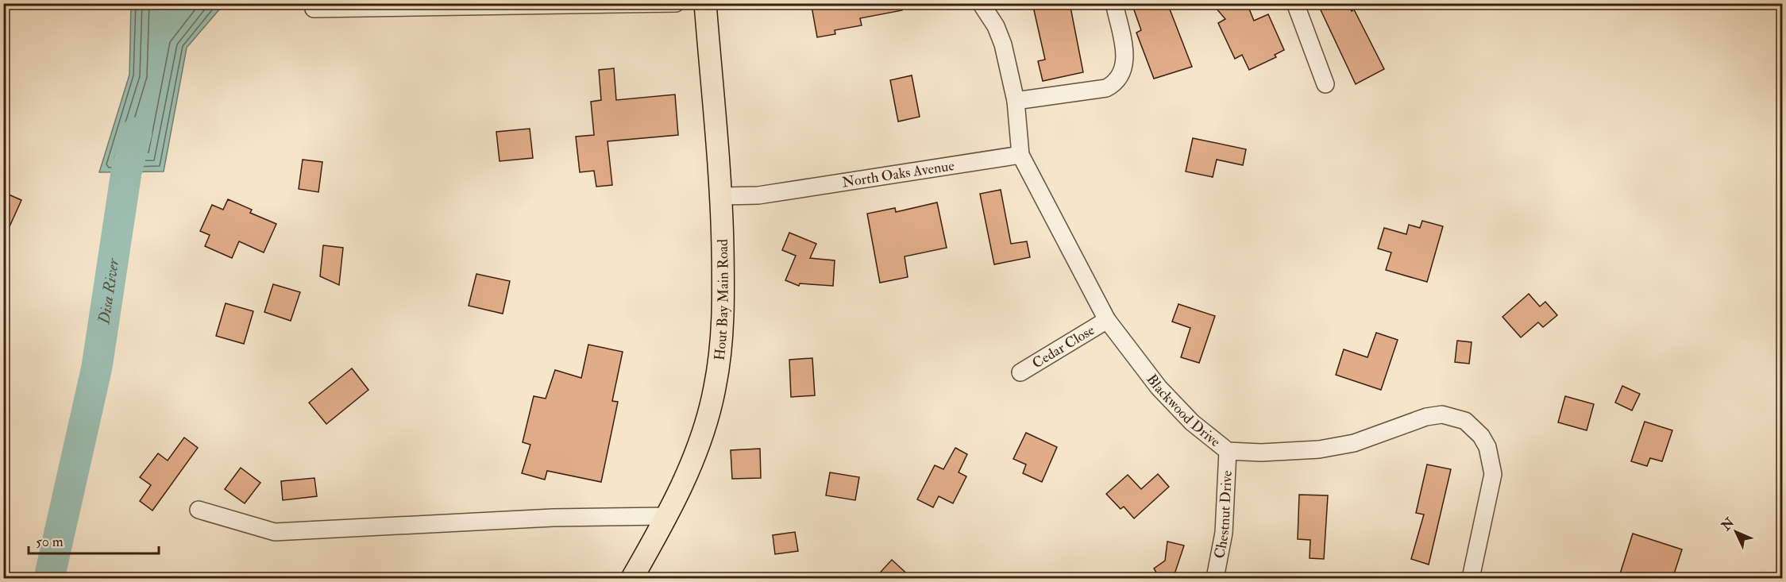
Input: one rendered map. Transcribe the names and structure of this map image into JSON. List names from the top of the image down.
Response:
{
  "streets": {
    "main road": ["Hout Bay Main Road"],
    "street": [
      "North Oaks Avenue",
      "Cedar Close",
      "Blackwood Drive",
      "Chestnut Drive"
    ]
  },
  "crossings": [
    ["North Oaks Avenue", "Hout Bay Main Road"],
    ["North Oaks Avenue", "Blackwood Drive"],
    ["Cedar Close", "Blackwood Drive"],
    ["Blackwood Drive", "Chestnut Drive"]
  ],
  "water": ["Disa River"],
  "scale_bar": "50 m",
  "north": "top left"
}
